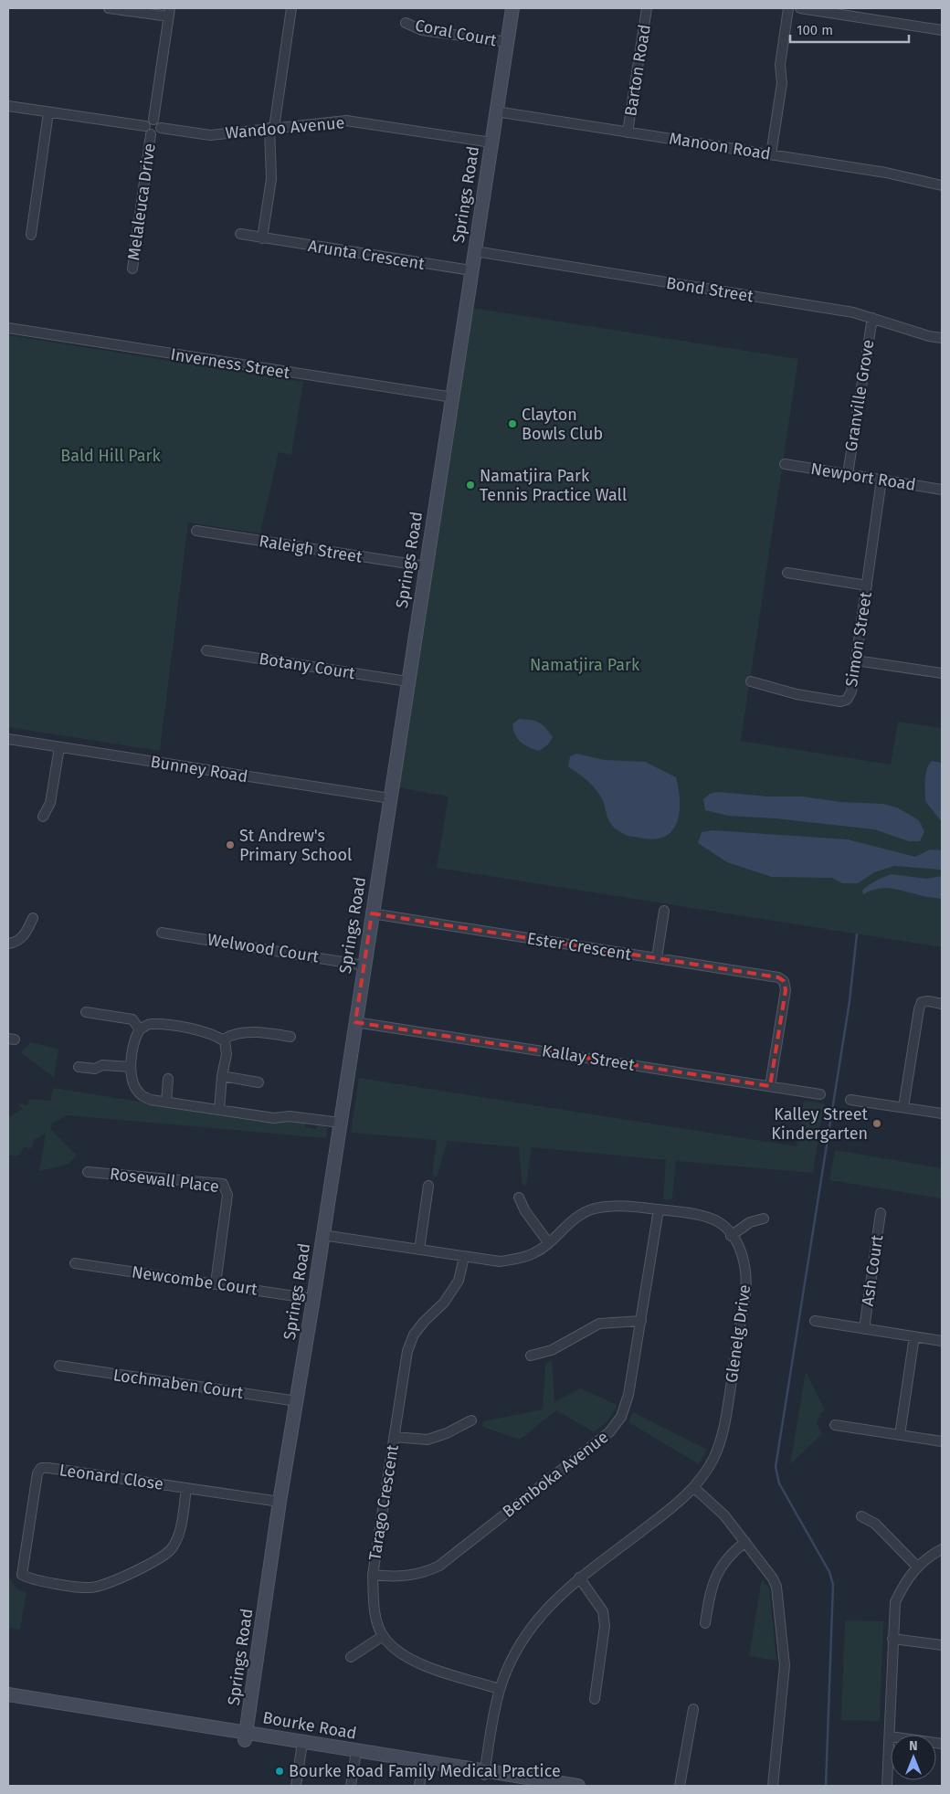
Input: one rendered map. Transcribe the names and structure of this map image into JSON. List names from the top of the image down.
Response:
{
  "streets": {
    "main road": ["Springs Road", "Bourke Road"],
    "street": [
      "Coral Court",
      "Barton Road",
      "Wandoo Avenue",
      "Manoon Road",
      "Melaleuca Drive",
      "Arunta Crescent",
      "Bond Street",
      "Inverness Street",
      "Granville Grove",
      "Newport Road",
      "Raleigh Street",
      "Simon Street",
      "Botany Court",
      "Bunney Road",
      "Ester Crescent",
      "Welwood Court",
      "Kallay Street",
      "Rosewall Place",
      "Ash Court",
      "Newcombe Court",
      "Glenelg Drive",
      "Lochmaben Court",
      "Bemboka Avenue",
      "Leonard Close",
      "Tarago Crescent"
    ]
  },
  "crossings": [
    ["Coral Court", "Springs Road"],
    ["Barton Road", "Manoon Road"],
    ["Wandoo Avenue", "Springs Road"],
    ["Manoon Road", "Springs Road"],
    ["Springs Road", "Arunta Crescent"],
    ["Springs Road", "Bond Street"],
    ["Springs Road", "Inverness Street"],
    ["Springs Road", "Raleigh Street"],
    ["Springs Road", "Botany Court"],
    ["Springs Road", "Bunney Road"],
    ["Springs Road", "Ester Crescent"],
    ["Springs Road", "Welwood Court"],
    ["Springs Road", "Kallay Street"],
    ["Springs Road", "Newcombe Court"],
    ["Springs Road", "Glenelg Drive"],
    ["Springs Road", "Lochmaben Court"],
    ["Springs Road", "Leonard Close"],
    ["Springs Road", "Bourke Road"],
    ["Bond Street", "Granville Grove"],
    ["Granville Grove", "Newport Road"],
    ["Newport Road", "Simon Street"],
    ["Ester Crescent", "Kallay Street"],
    ["Rosewall Place", "Newcombe Court"],
    ["Glenelg Drive", "Bemboka Avenue"],
    ["Glenelg Drive", "Tarago Crescent"],
    ["Glenelg Drive", "Bourke Road"],
    ["Bemboka Avenue", "Tarago Crescent"]
  ],
  "parks": ["Bald Hill Park", "Namatjira Park"],
  "places": [
    "Clayton Bowls Club",
    "Namatjira Park Tennis Practice Wall",
    "St Andrew's Primary School",
    "Kalley Street Kindergarten",
    "Bourke Road Family Medical Practice"
  ],
  "scale_bar": "100 m",
  "north": "top"
}
